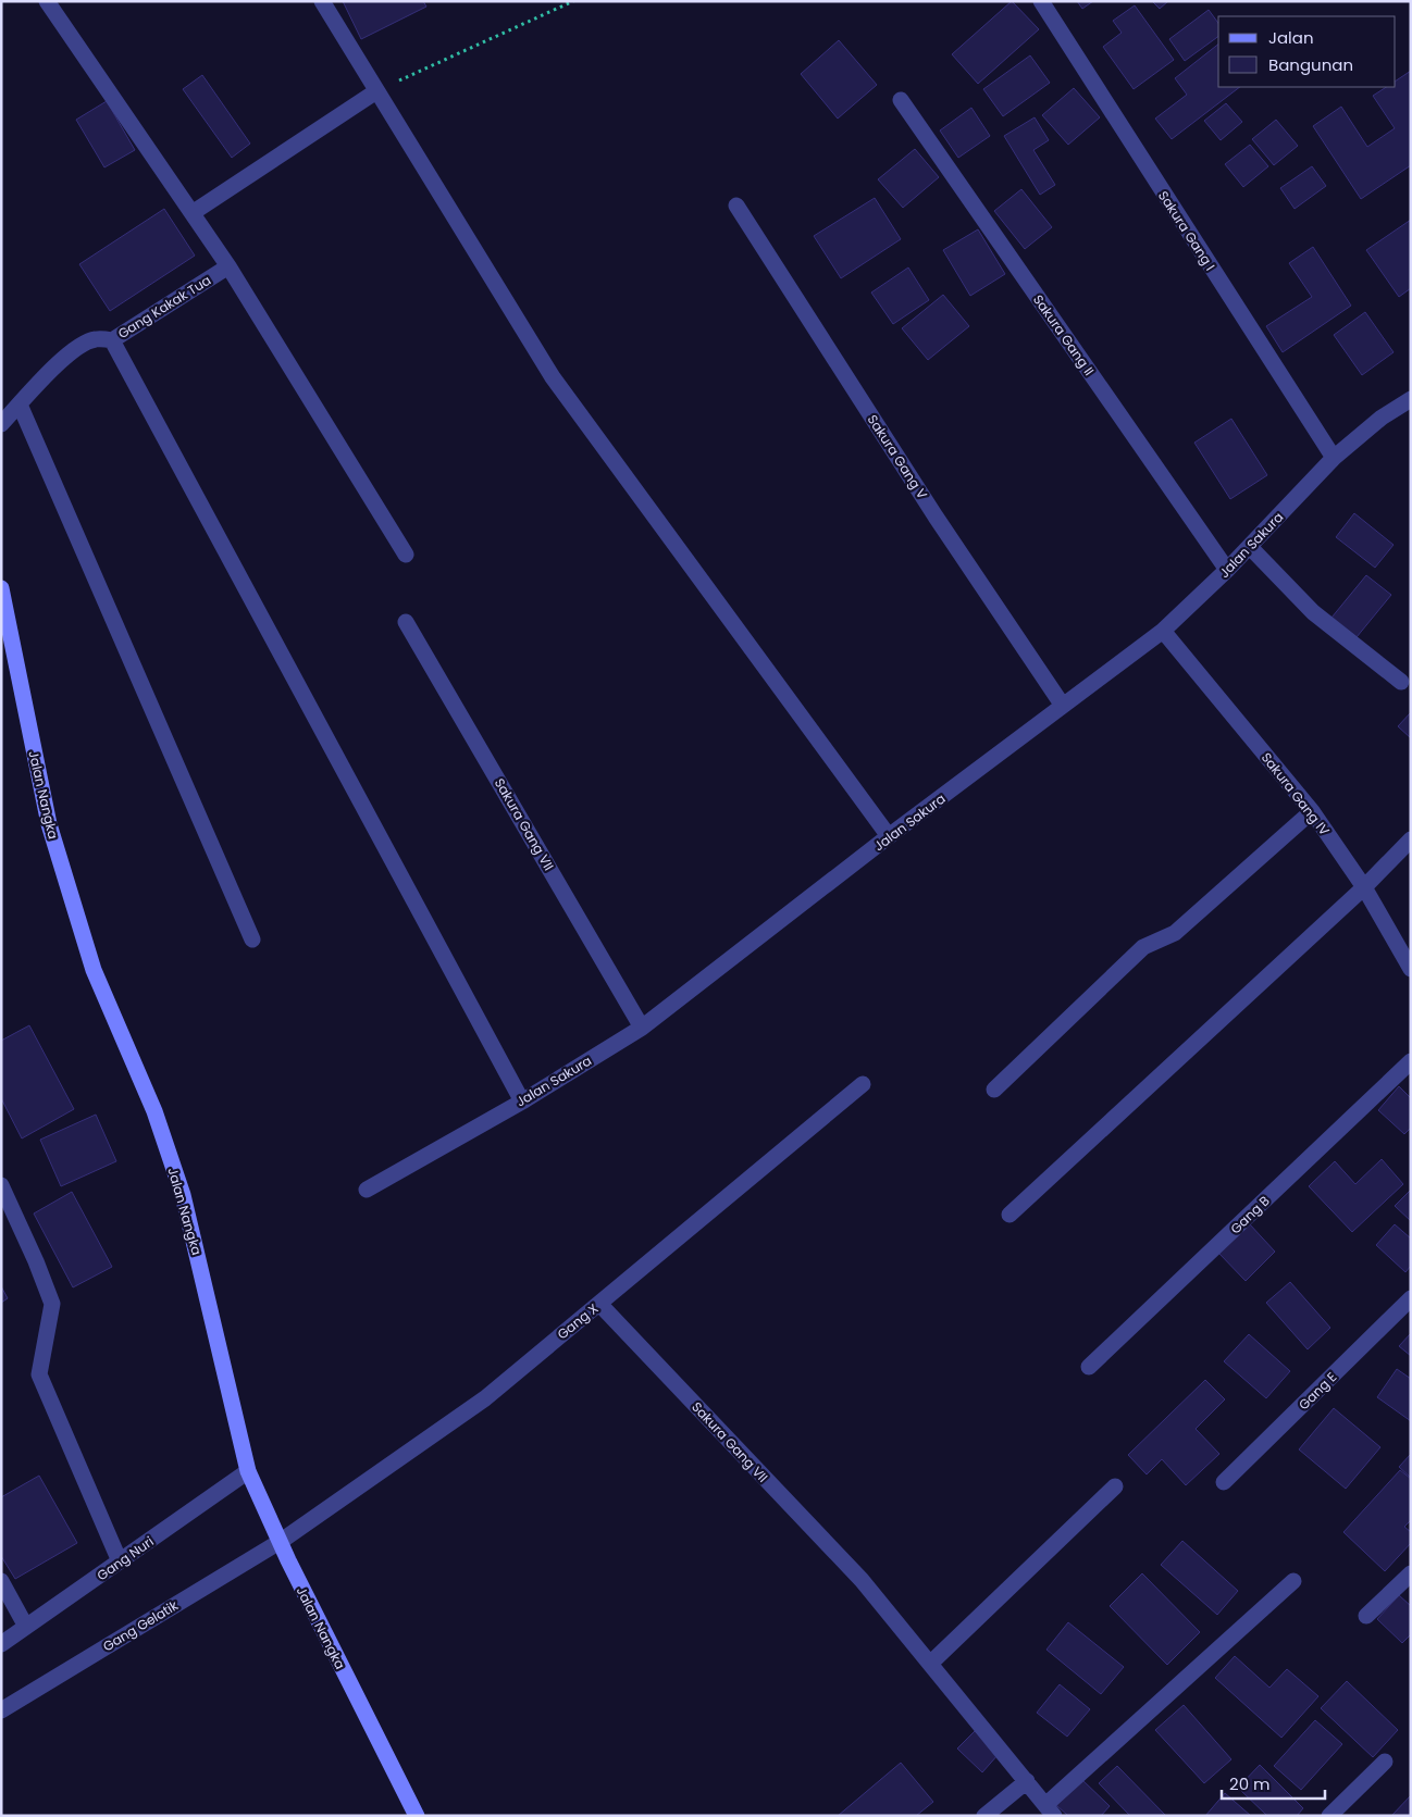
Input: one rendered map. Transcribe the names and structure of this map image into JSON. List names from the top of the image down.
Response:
{
  "streets": {
    "main road": ["Jalan Nangka"],
    "street": [
      "Sakura Gang I",
      "Gang Kakak Tua",
      "Sakura Gang II",
      "Sakura Gang V",
      "Jalan Sakura",
      "Sakura Gang IV",
      "Sakura Gang VII",
      "Gang B",
      "Gang X",
      "Gang E",
      "Gang Nuri",
      "Gang Gelatik"
    ]
  },
  "crossings": [
    ["Sakura Gang I", "Jalan Sakura"],
    ["Sakura Gang II", "Jalan Sakura"],
    ["Sakura Gang V", "Jalan Sakura"],
    ["Jalan Sakura", "Sakura Gang IV"],
    ["Jalan Sakura", "Sakura Gang VII"],
    ["Jalan Nangka", "Gang X"],
    ["Jalan Nangka", "Gang Nuri"],
    ["Jalan Nangka", "Gang Gelatik"],
    ["Sakura Gang VII", "Gang X"],
    ["Gang X", "Gang Gelatik"]
  ],
  "legend": ["Jalan", "Bangunan"],
  "scale_bar": "20 m"
}
